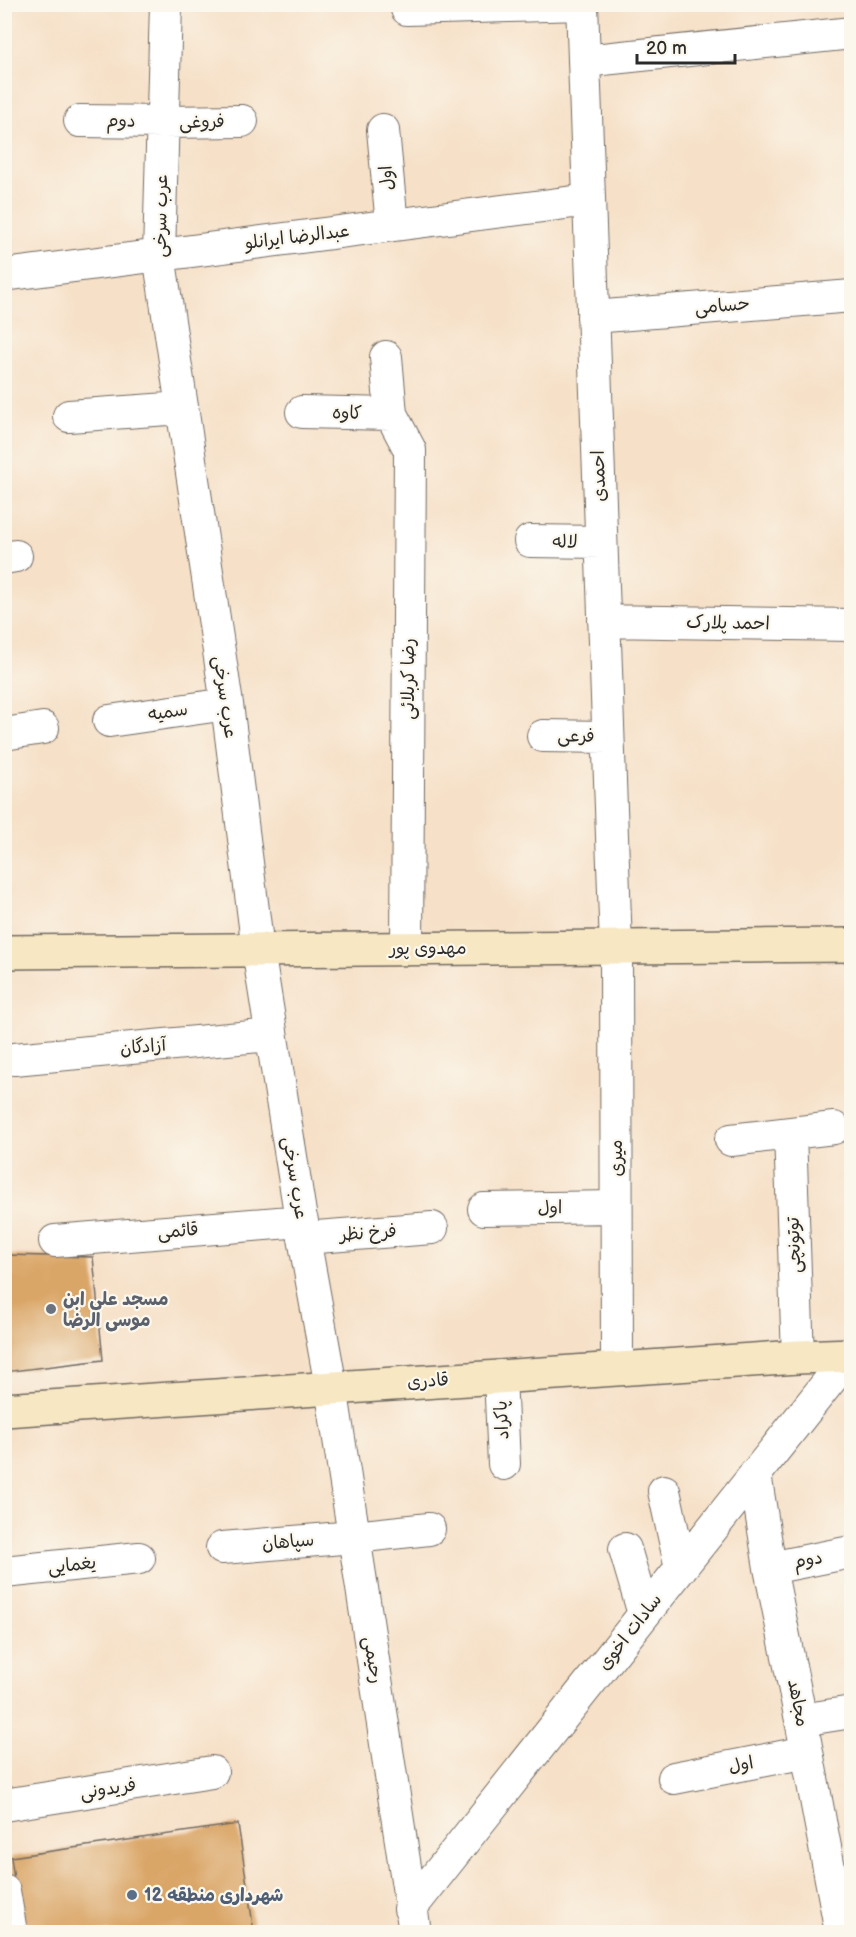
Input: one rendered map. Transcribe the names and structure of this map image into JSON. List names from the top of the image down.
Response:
{
  "streets": {
    "street": [
      "دوم",
      "فروغی",
      "اول",
      "عرب سرخی",
      "عبدالرضا ایرانلو",
      "حسامی",
      "کاوه",
      "احمدی",
      "لاله",
      "احمد پلارک",
      "رضا کربلائی",
      "سمیه",
      "فرعی",
      "مهدوی پور",
      "آزادگان",
      "میری",
      "قائمی",
      "فرخ نظر",
      "توتونچی",
      "قادرى",
      "پاکراد",
      "سپاهان",
      "یغمایی",
      "سادات اخوی",
      "رحیمی",
      "مجاهد",
      "فریدونی"
    ]
  },
  "crossings": [
    ["دوم", "فروغی"],
    ["دوم", "عرب سرخی"],
    ["دوم", "مجاهد"],
    ["فروغی", "عرب سرخی"],
    ["اول", "عبدالرضا ایرانلو"],
    ["اول", "میری"],
    ["اول", "مجاهد"],
    ["عرب سرخی", "عبدالرضا ایرانلو"],
    ["عرب سرخی", "سمیه"],
    ["عرب سرخی", "مهدوی پور"],
    ["عرب سرخی", "آزادگان"],
    ["عرب سرخی", "قائمی"],
    ["عرب سرخی", "فرخ نظر"],
    ["عرب سرخی", "قادرى"],
    ["عرب سرخی", "رحیمی"],
    ["عبدالرضا ایرانلو", "احمدی"],
    ["حسامی", "احمدی"],
    ["کاوه", "رضا کربلائی"],
    ["احمدی", "لاله"],
    ["احمدی", "احمد پلارک"],
    ["احمدی", "فرعی"],
    ["احمدی", "مهدوی پور"],
    ["احمدی", "میری"],
    ["رضا کربلائی", "مهدوی پور"],
    ["مهدوی پور", "میری"],
    ["میری", "قادرى"],
    ["قائمی", "فرخ نظر"],
    ["توتونچی", "قادرى"],
    ["قادرى", "پاکراد"],
    ["قادرى", "سادات اخوی"],
    ["قادرى", "رحیمی"],
    ["سپاهان", "رحیمی"],
    ["سادات اخوی", "رحیمی"],
    ["سادات اخوی", "مجاهد"]
  ],
  "places": ["مسجد علی ابن موسی الرضا", "شهرداری منطقه 12"],
  "scale_bar": "20 m"
}
